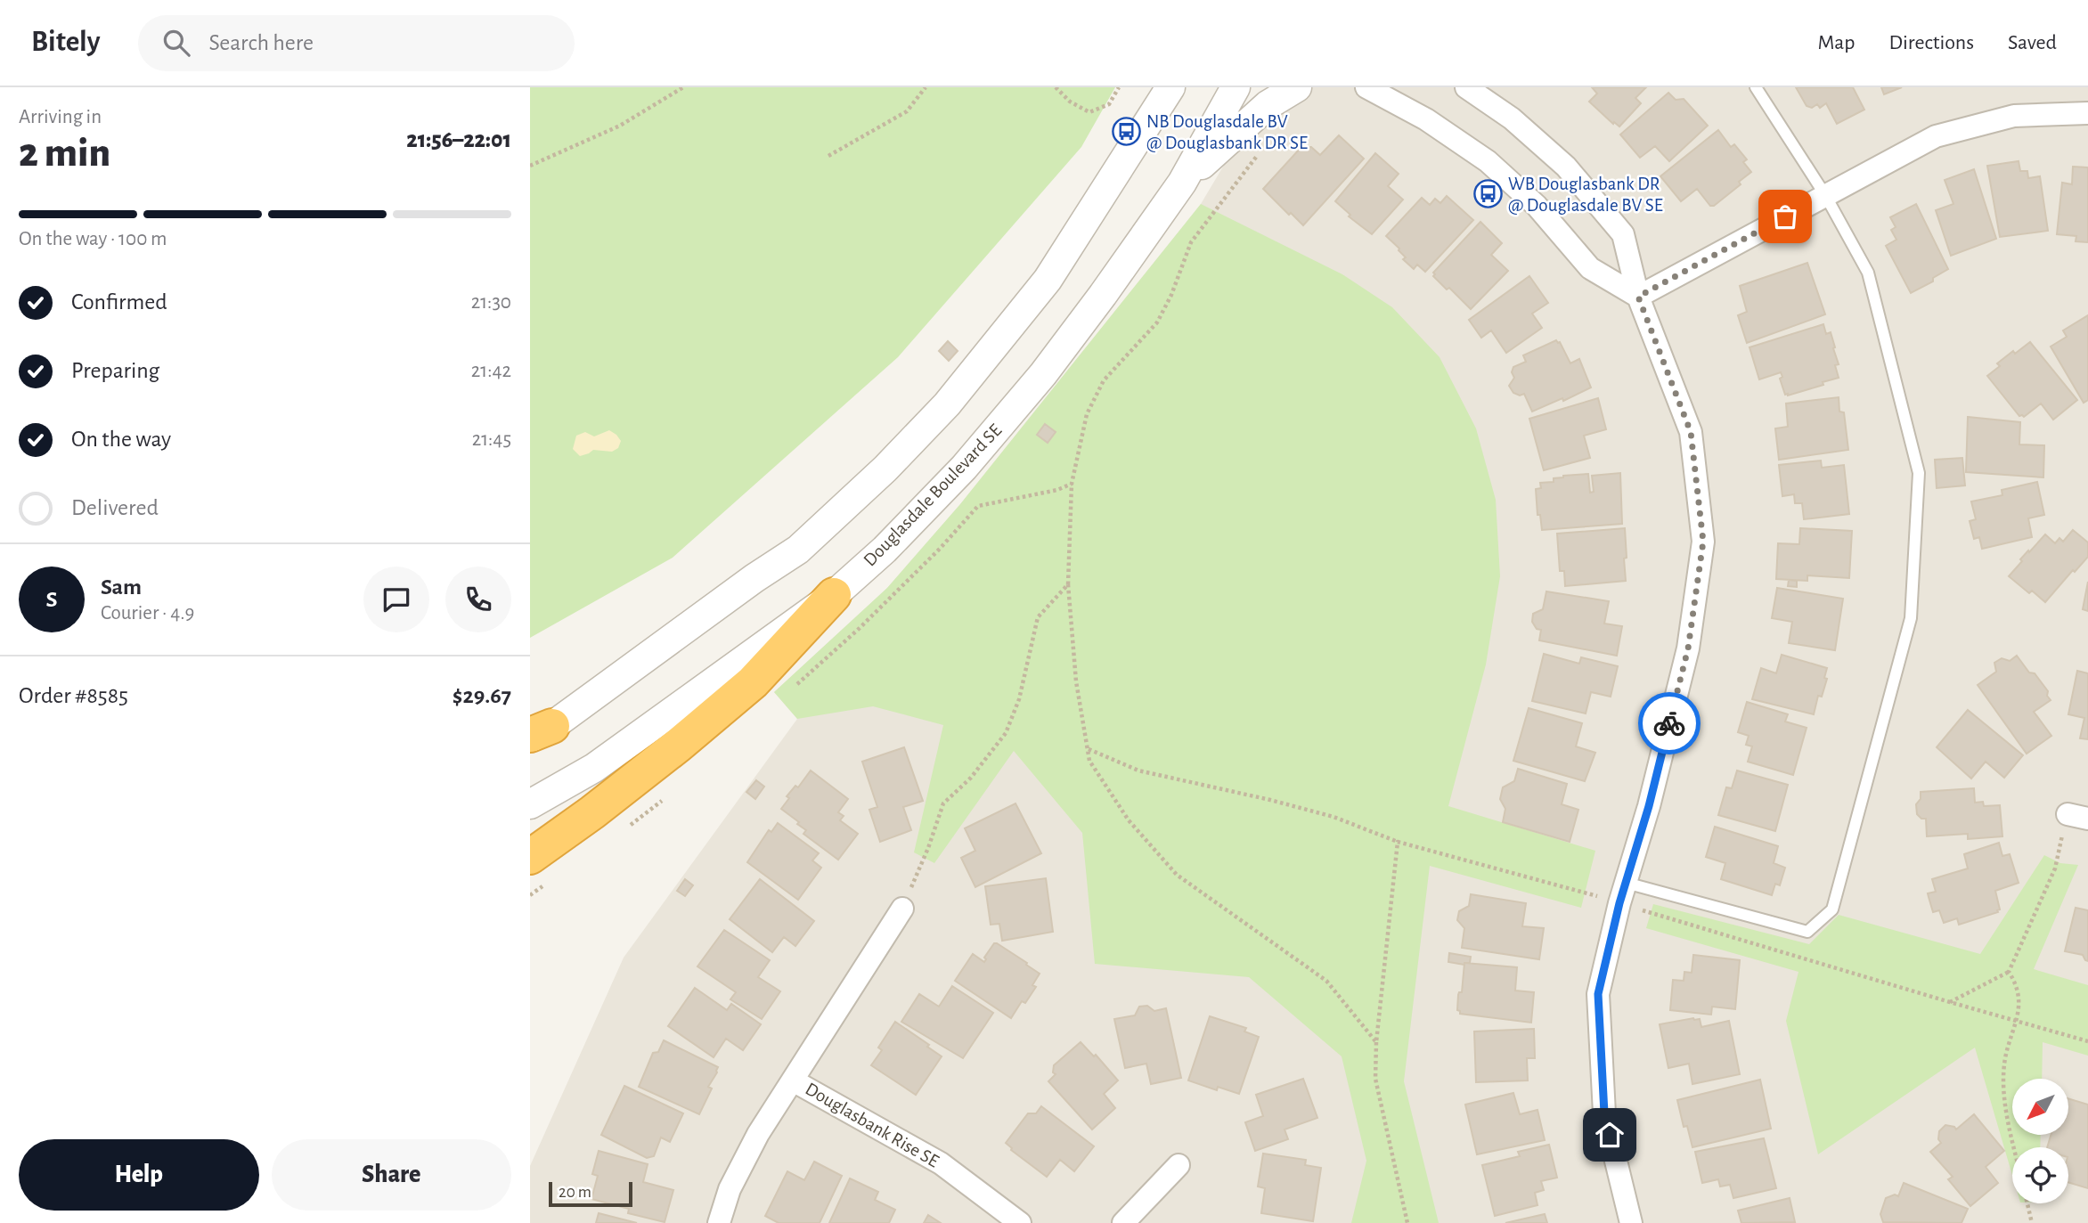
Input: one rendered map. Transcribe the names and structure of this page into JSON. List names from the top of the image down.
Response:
{
  "streets": {
    "street": ["Douglasdale Boulevard SE", "Douglasbank Rise SE"]
  },
  "places": {
    "bus stop": ["NB Douglasdale BV @ Douglasbank DR SE", "WB Douglasbank DR @ Douglasdale BV SE"]
  },
  "scale_bar": "20 m",
  "north": "bottom left",
  "page": {
    "header": "Bitely",
    "search": "Search here",
    "nav": ["Map", "Directions", "Saved"],
    "heading": ["2 min", "Arriving in", "21:56–22:01"],
    "panel": [
      "Sam",
      "Courier · 4.9",
      "Order #8585",
      "$29.67"
    ],
    "bar": "On the way · 100 m",
    "list": [
      ["Confirmed", "21:30"],
      ["Preparing", "21:42"],
      ["On the way", "21:45"],
      "Delivered"
    ],
    "round": "S",
    "buttons": ["Help", "Share"],
    "scale": "20 m"
  }
}
